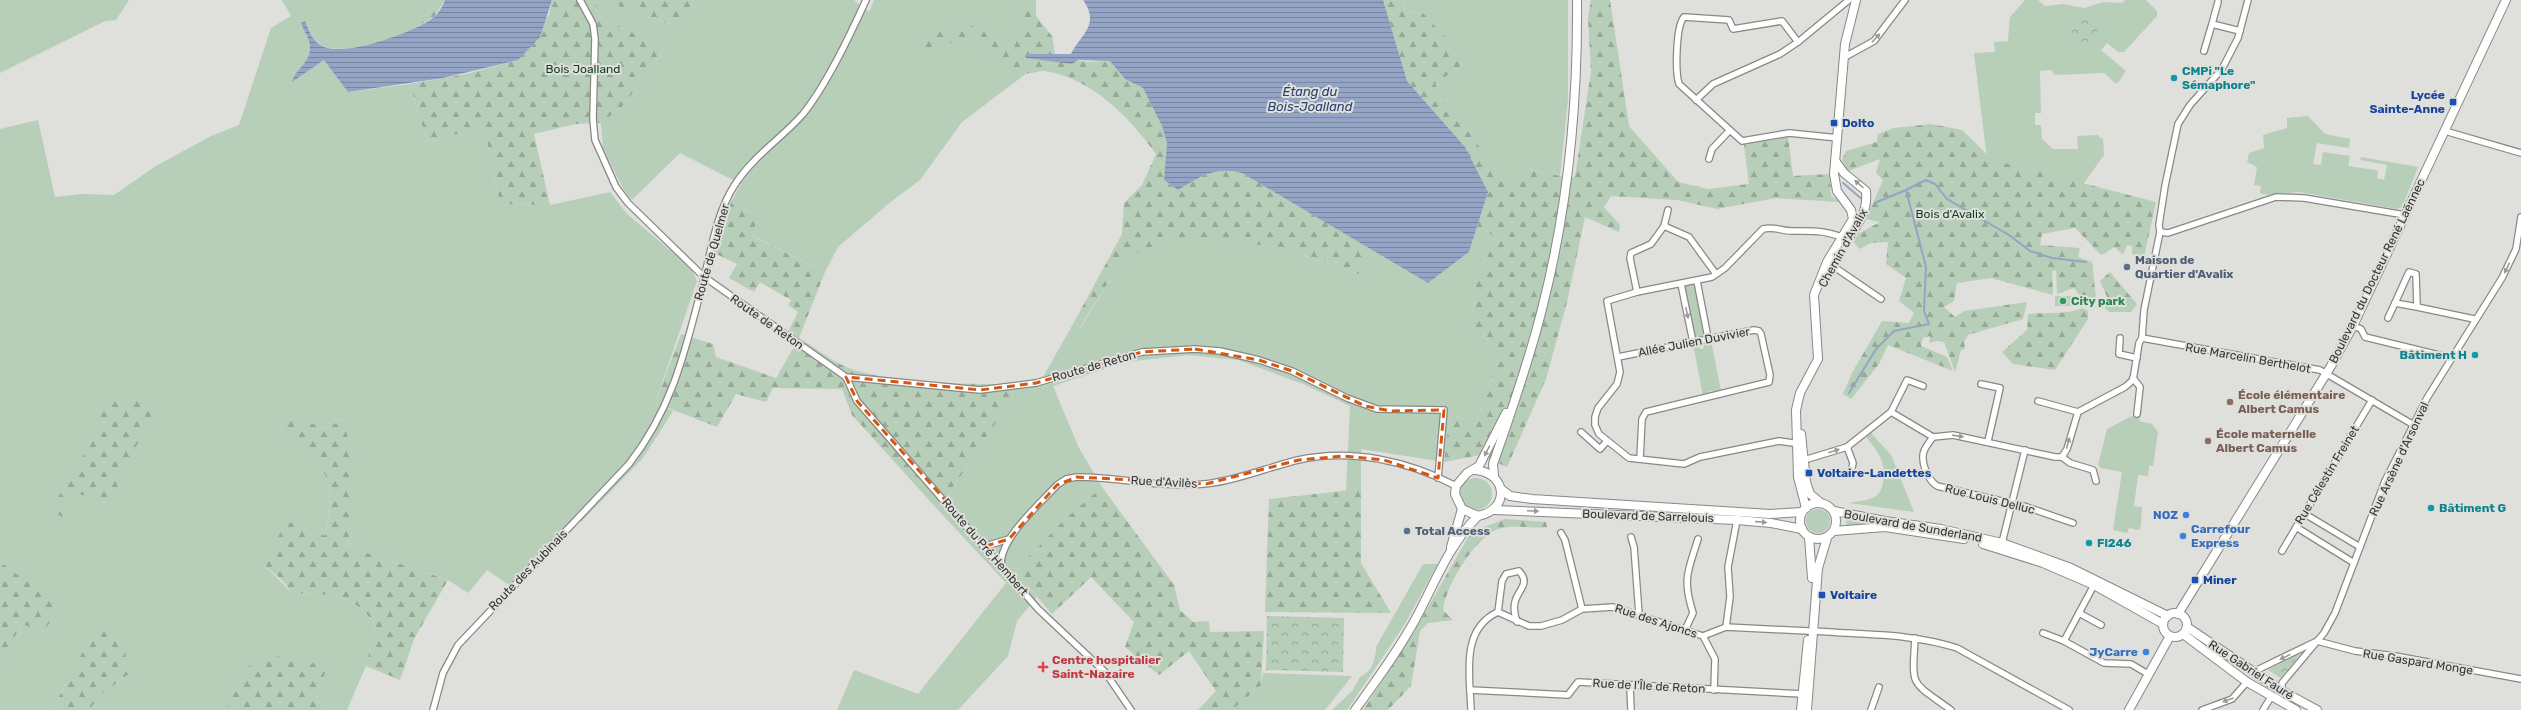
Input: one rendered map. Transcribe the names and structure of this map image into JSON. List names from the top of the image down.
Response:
{
  "streets": {
    "main road": [
      "Chemin d'Avalix",
      "Boulevard du Docteur René Laënnec",
      "Boulevard de Sarrelouis",
      "Boulevard de Sunderland",
      "Rue Gabriel Fauré"
    ],
    "street": [
      "Route de Quelmer",
      "Route de Reton",
      "Allée Julien Duvivier",
      "Rue Marcelin Berthelot",
      "Rue Arsène d'Arsonval",
      "Rue Célestin Freinet",
      "Rue d'Avilès",
      "Rue Louis Delluc",
      "Route du Pré Hembert",
      "Route des Aubinais",
      "Rue des Ajoncs",
      "Rue Gaspard Monge",
      "Rue de l'Île de Reton"
    ]
  },
  "crossings": [
    ["Chemin d'Avalix", "Boulevard de Sarrelouis"],
    ["Chemin d'Avalix", "Boulevard de Sunderland"],
    ["Route de Quelmer", "Route de Reton"],
    ["Route de Quelmer", "Route des Aubinais"],
    ["Boulevard du Docteur René Laënnec", "Rue Marcelin Berthelot"],
    ["Boulevard du Docteur René Laënnec", "Boulevard de Sunderland"],
    ["Boulevard du Docteur René Laënnec", "Rue Gabriel Fauré"],
    ["Route de Reton", "Rue d'Avilès"],
    ["Route de Reton", "Route du Pré Hembert"],
    ["Rue Marcelin Berthelot", "Rue Arsène d'Arsonval"],
    ["Rue Marcelin Berthelot", "Rue Célestin Freinet"],
    ["Rue Arsène d'Arsonval", "Rue Gaspard Monge"],
    ["Rue Arsène d'Arsonval", "Rue Gabriel Fauré"],
    ["Rue d'Avilès", "Route du Pré Hembert"],
    ["Boulevard de Sarrelouis", "Boulevard de Sunderland"],
    ["Boulevard de Sunderland", "Rue Gabriel Fauré"],
    ["Rue des Ajoncs", "Rue de l'Île de Reton"]
  ],
  "water": ["Étang du Bois-Joalland"],
  "parks": ["Bois Joalland", "Bois d'Avalix"],
  "places": {
    "other": [
      "CMPi \"Le Sémaphore\"",
      "Maison de Quartier d'Avalix",
      "City park",
      "Bâtiment H",
      "École élémentaire Albert Camus",
      "École maternelle Albert Camus",
      "Bâtiment G",
      "NOZ",
      "Total Access",
      "Carrefour Express",
      "Fl246",
      "JyCarre"
    ],
    "transit": [
      "Lycée Sainte-Anne",
      "Dolto",
      "Voltaire-Landettes",
      "Miner",
      "Voltaire"
    ],
    "health": ["Centre hospitalier Saint-Nazaire"]
  }
}
